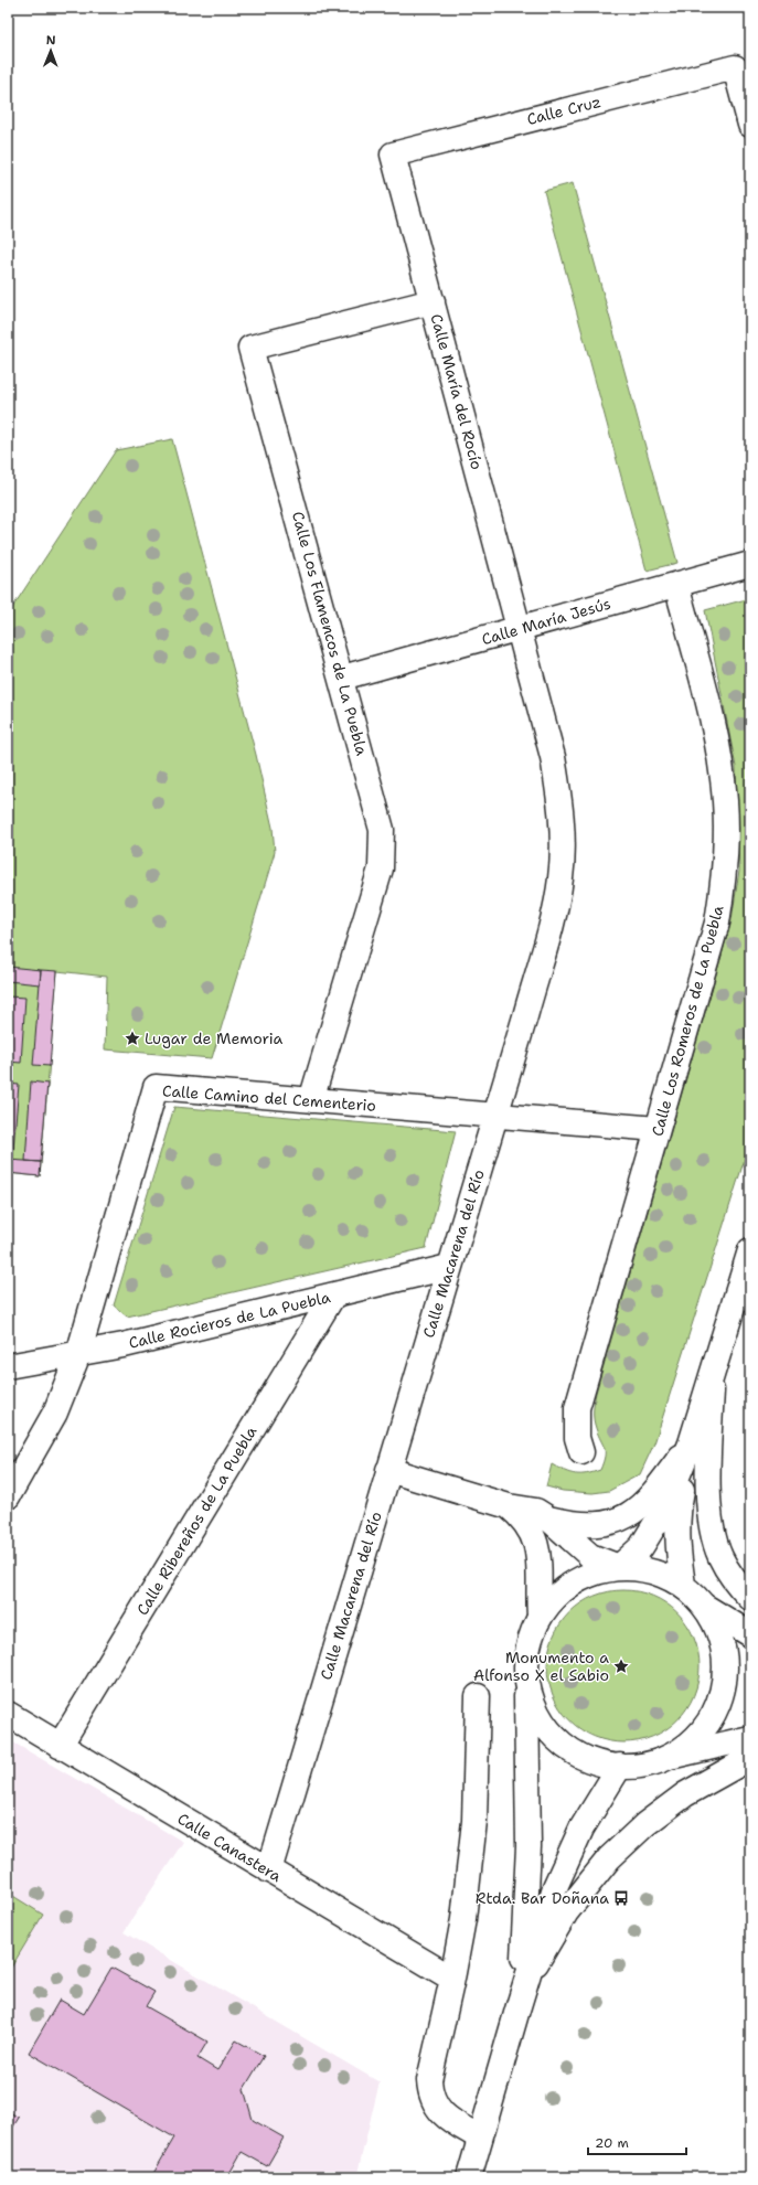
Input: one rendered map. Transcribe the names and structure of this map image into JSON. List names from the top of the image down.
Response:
{
  "streets": {
    "street": [
      "Calle Cruz",
      "Calle María del Rocío",
      "Calle María Jesús",
      "Calle Los Flamencos de La Puebla",
      "Calle Los Romeros de La Puebla",
      "Calle Camino del Cementerio",
      "Calle Macarena del Río",
      "Calle Rocieros de La Puebla",
      "Calle Ribereños de La Puebla",
      "Calle Canastera"
    ]
  },
  "crossings": [
    ["Calle Cruz", "Calle María del Rocío"],
    ["Calle María del Rocío", "Calle María Jesús"],
    ["Calle María del Rocío", "Calle Los Flamencos de La Puebla"],
    ["Calle María del Rocío", "Calle Macarena del Río"],
    ["Calle María Jesús", "Calle Los Flamencos de La Puebla"],
    ["Calle María Jesús", "Calle Los Romeros de La Puebla"],
    ["Calle María Jesús", "Calle Macarena del Río"],
    ["Calle Los Flamencos de La Puebla", "Calle Camino del Cementerio"],
    ["Calle Los Romeros de La Puebla", "Calle Camino del Cementerio"],
    ["Calle Camino del Cementerio", "Calle Macarena del Río"],
    ["Calle Camino del Cementerio", "Calle Rocieros de La Puebla"],
    ["Calle Macarena del Río", "Calle Rocieros de La Puebla"],
    ["Calle Macarena del Río", "Calle Canastera"],
    ["Calle Rocieros de La Puebla", "Calle Ribereños de La Puebla"],
    ["Calle Ribereños de La Puebla", "Calle Canastera"]
  ],
  "places": {
    "place": ["Lugar de Memoria", "Monumento a Alfonso X el Sabio"],
    "bus stop": ["Rtda. Bar Doñana"]
  },
  "scale_bar": "20 m",
  "north": "top"
}
